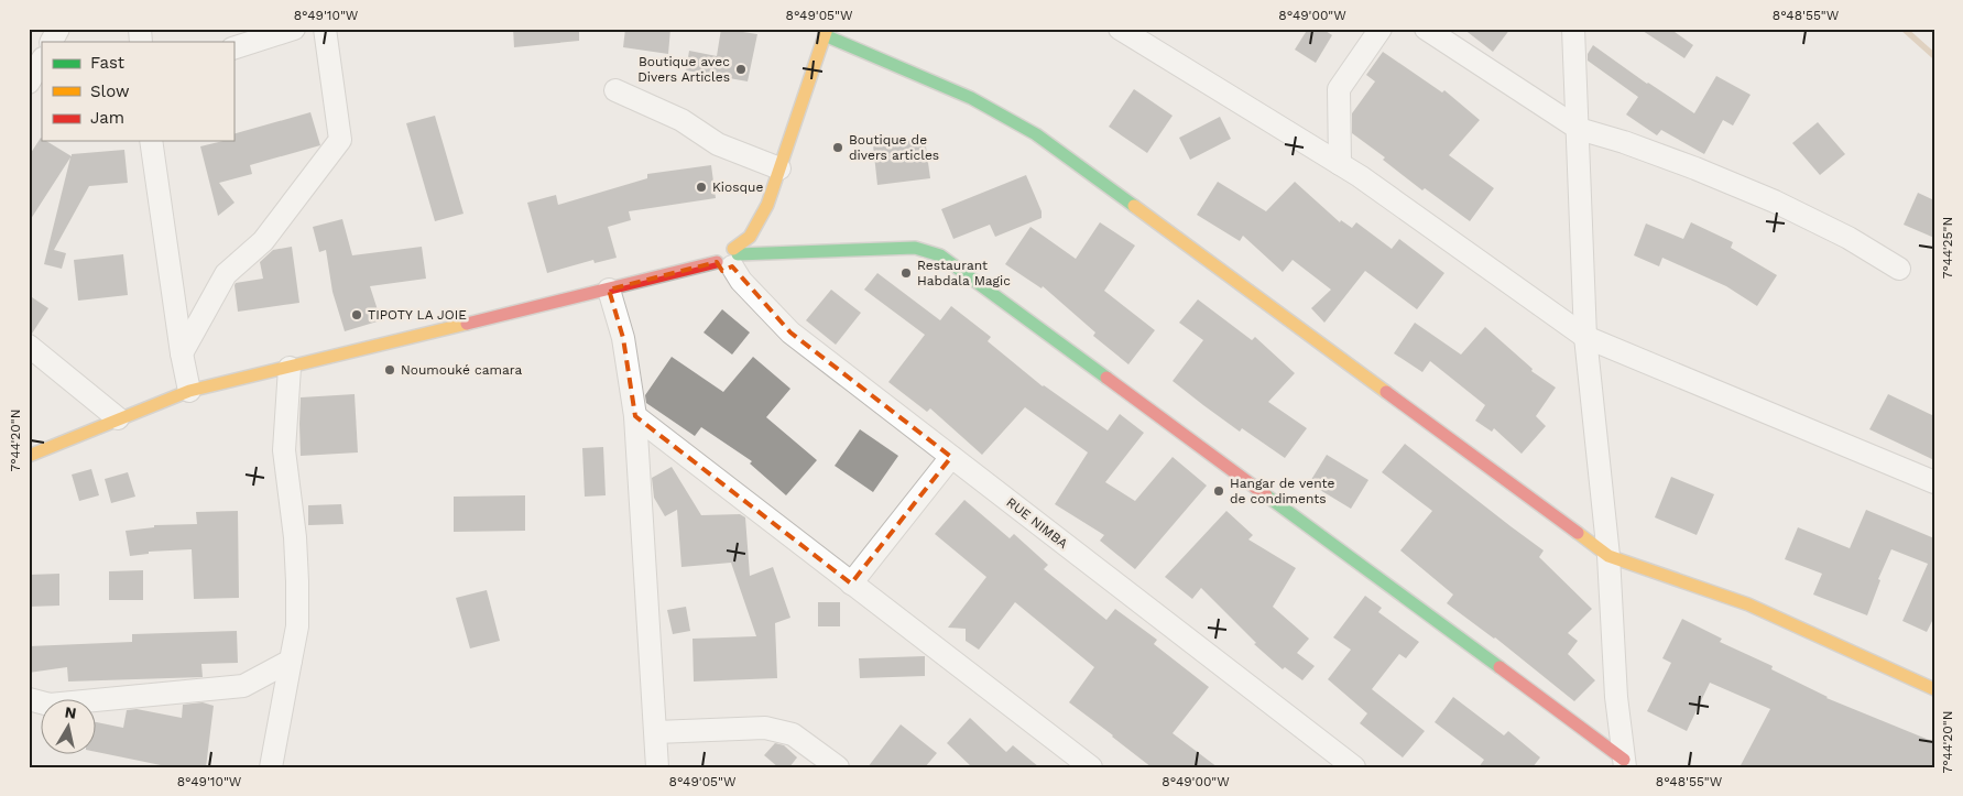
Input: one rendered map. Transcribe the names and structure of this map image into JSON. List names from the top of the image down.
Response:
{
  "streets": {
    "street": ["RUE NIMBA"]
  },
  "places": [
    "Boutique avec Divers Articles",
    "Boutique de divers articles",
    "Kiosque",
    "Restaurant Habdala Magic",
    "TIPOTY LA JOIE",
    "Noumouké camara",
    "Hangar de vente de condiments"
  ],
  "legend": ["Fast", "Slow", "Jam"],
  "north": "top",
  "coordinates": [
    "8°49'10\"W",
    "8°49'05\"W",
    "8°49'00\"W",
    "8°48'55\"W",
    "7°44'25\"N",
    "7°44'20\"N"
  ]
}
